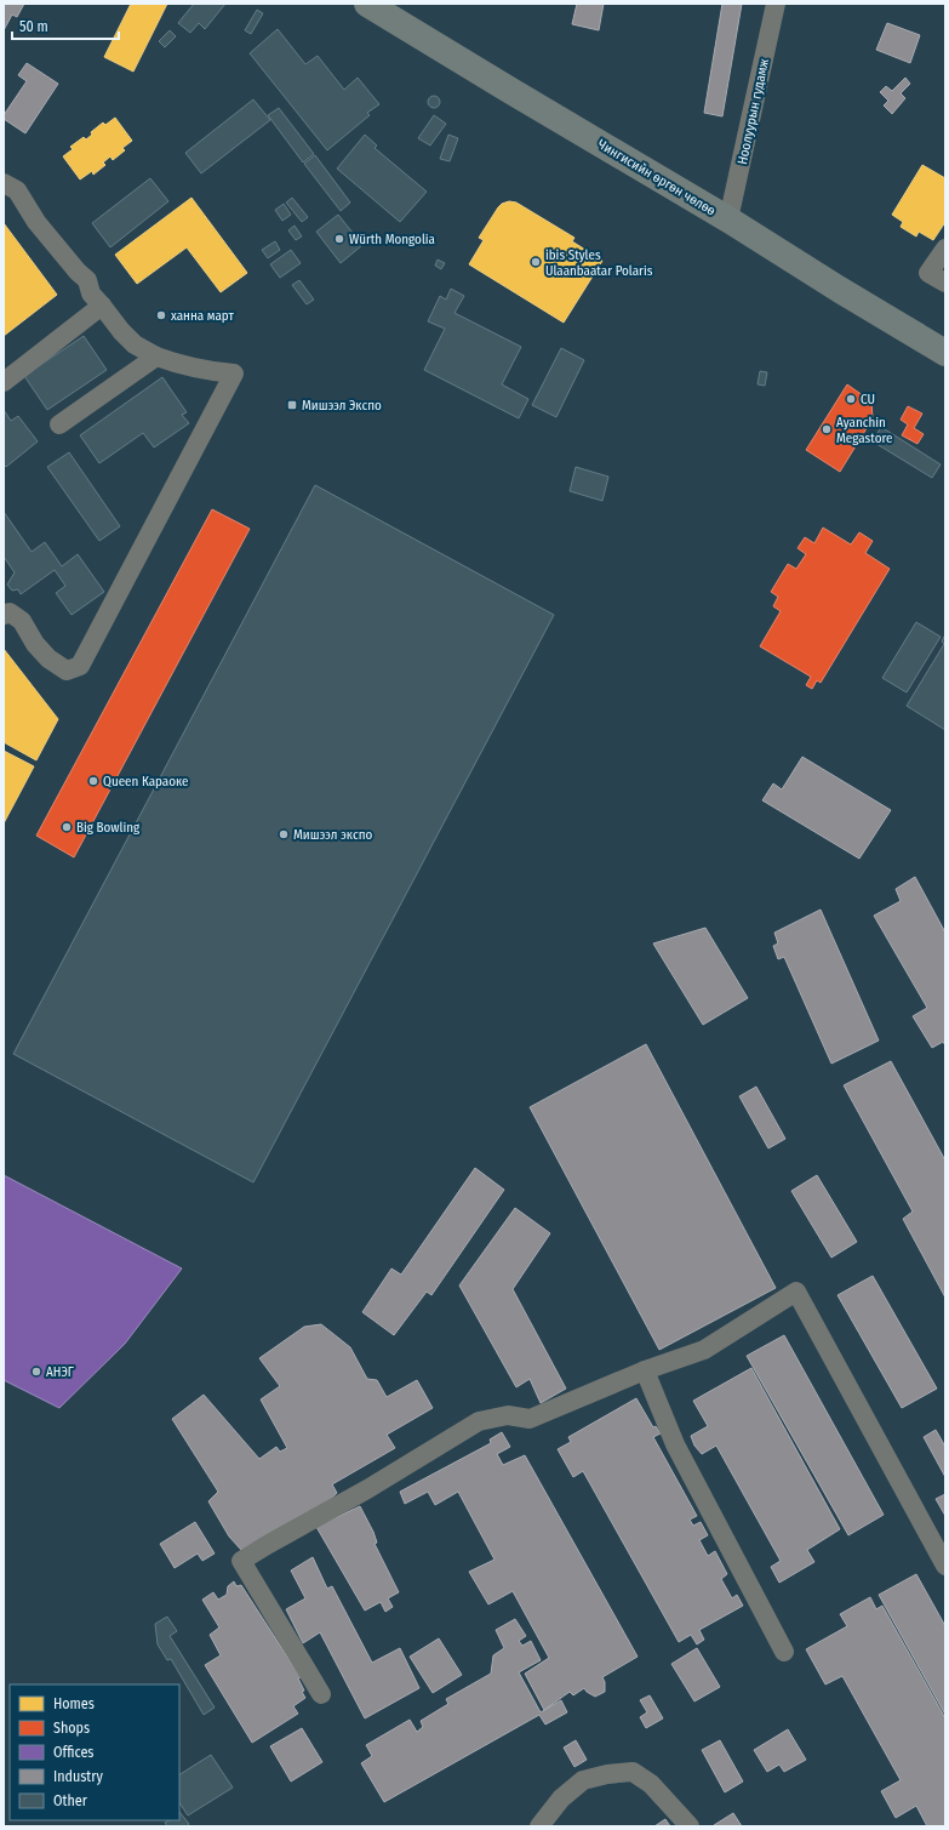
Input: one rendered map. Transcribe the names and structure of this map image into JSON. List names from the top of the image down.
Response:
{
  "streets": {
    "highway": ["Чингисийн өргөн чөлөө"],
    "street": ["Ноолуурын гудамж"]
  },
  "crossings": [
    ["Ноолуурын гудамж", "Чингисийн өргөн чөлөө"]
  ],
  "places": {
    "other": [
      "Würth Mongolia",
      "ibis Styles Ulaanbaatar Polaris",
      "ханна март",
      "CU",
      "Ayanchin Megastore",
      "Queen Караоке",
      "Big Bowling",
      "Мишээл экспо",
      "АНЭГ"
    ],
    "transit": ["Мишээл Экспо"]
  },
  "legend": [
    "Homes",
    "Shops",
    "Offices",
    "Industry",
    "Other"
  ],
  "scale_bar": "50 m"
}
